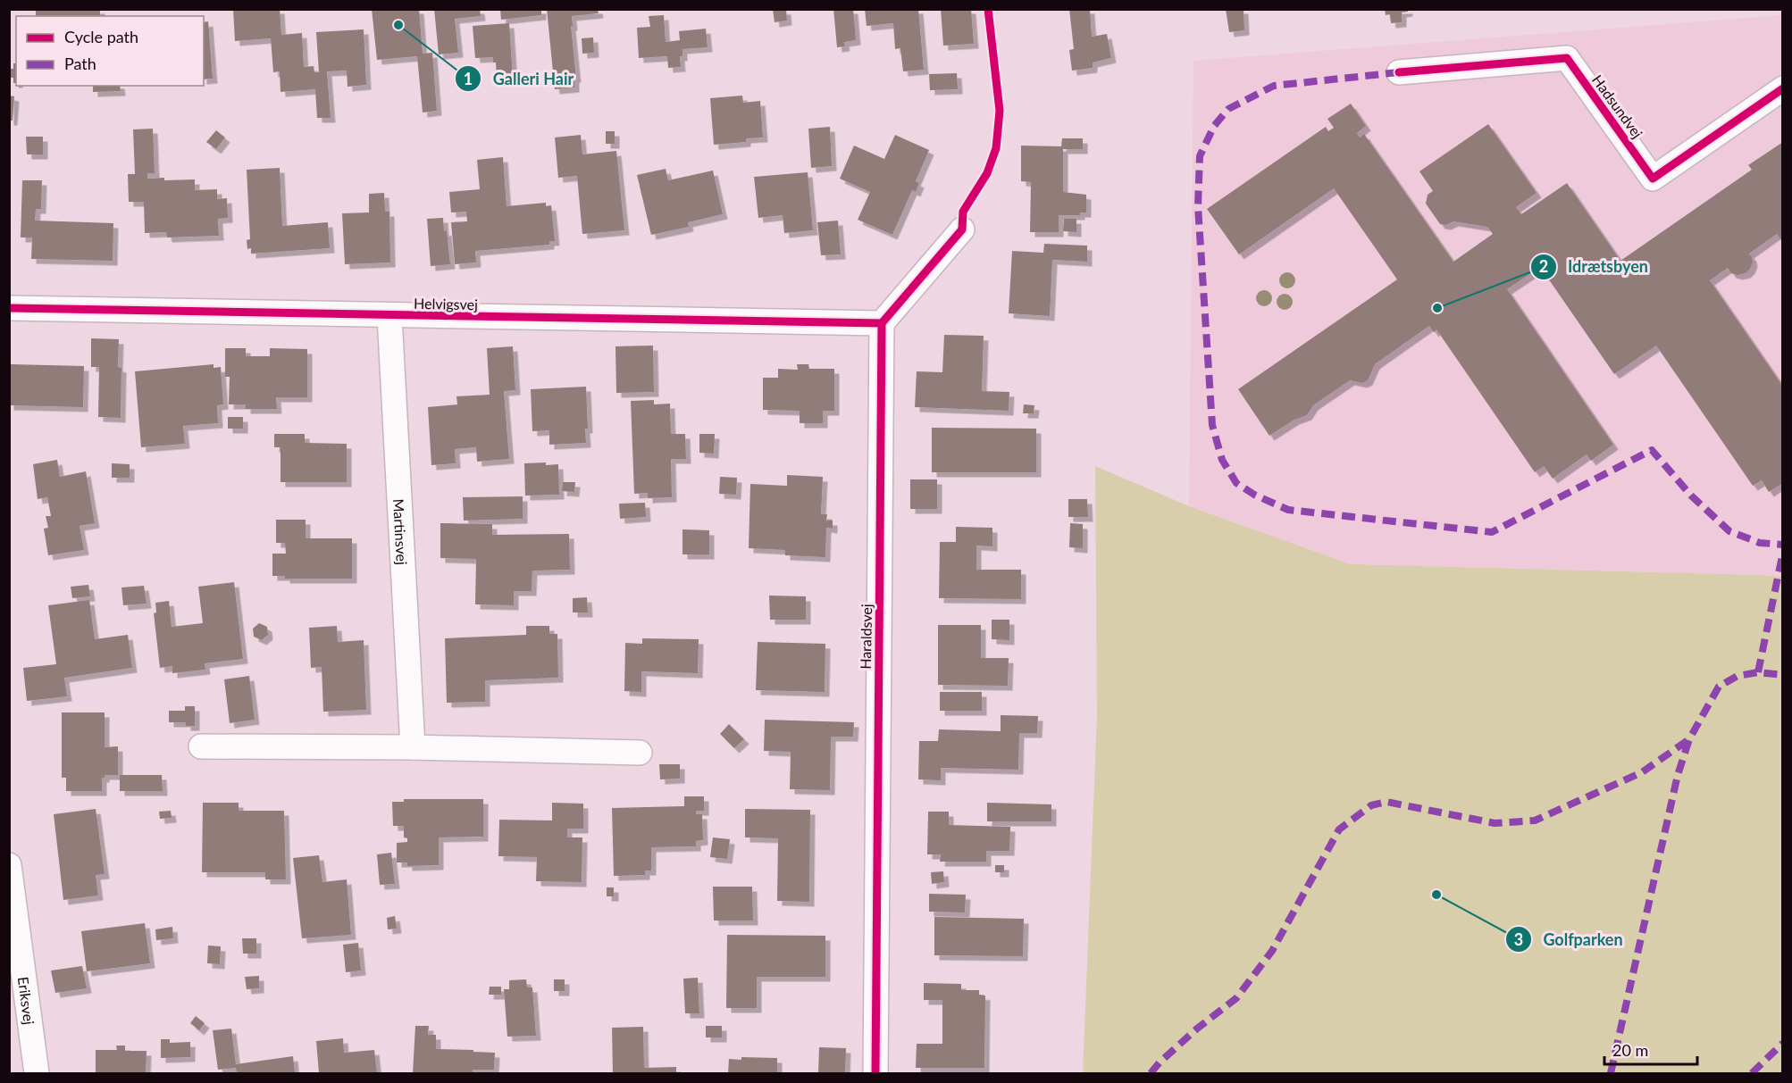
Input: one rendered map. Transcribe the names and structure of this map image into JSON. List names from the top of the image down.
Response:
{
  "streets": {
    "street": [
      "Hadsundvej",
      "Helvigsvej",
      "Martinsvej",
      "Haraldsvej",
      "Eriksvej"
    ]
  },
  "crossings": [
    ["Helvigsvej", "Martinsvej"],
    ["Helvigsvej", "Haraldsvej"]
  ],
  "places": ["Galleri Hair", "Idrætsbyen", "Golfparken"],
  "legend": ["Cycle path", "Path"],
  "scale_bar": "20 m"
}
